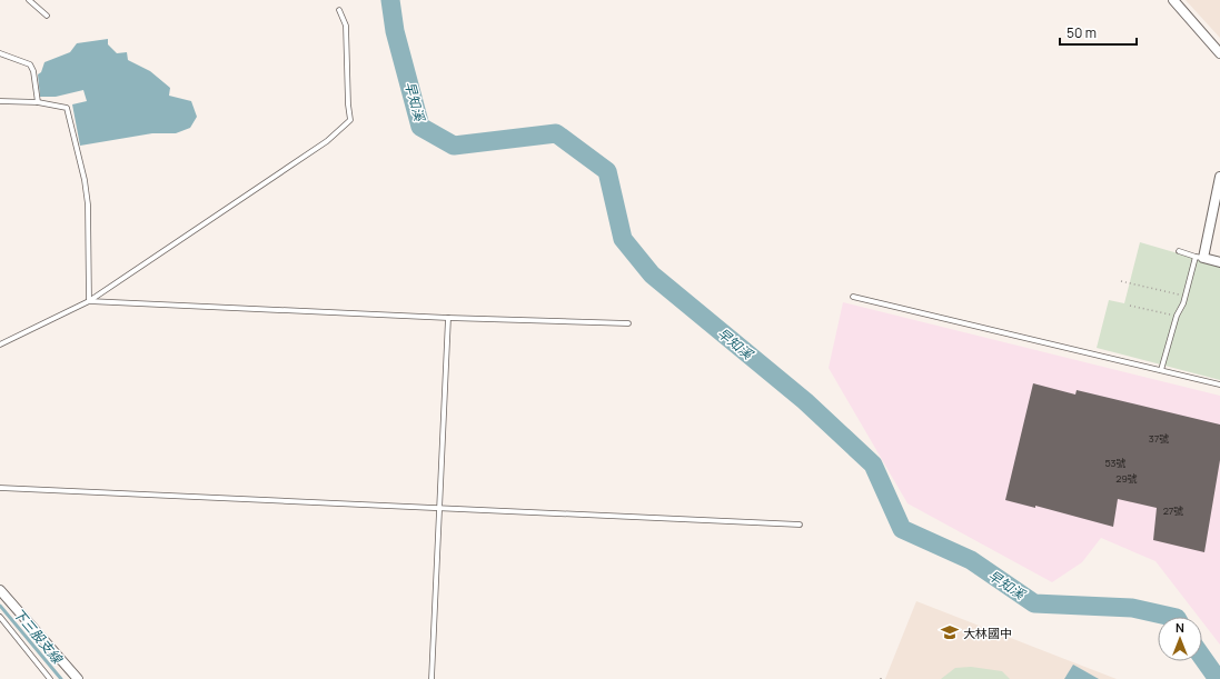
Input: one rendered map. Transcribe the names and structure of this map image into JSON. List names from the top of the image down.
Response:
{
  "water": ["早知溪", "下三股支線"],
  "places": {
    "school or university": ["大林國中"]
  },
  "house_numbers": [
    "37號",
    "53號",
    "29號",
    "27號"
  ],
  "scale_bar": "50 m",
  "north": "top"
}
